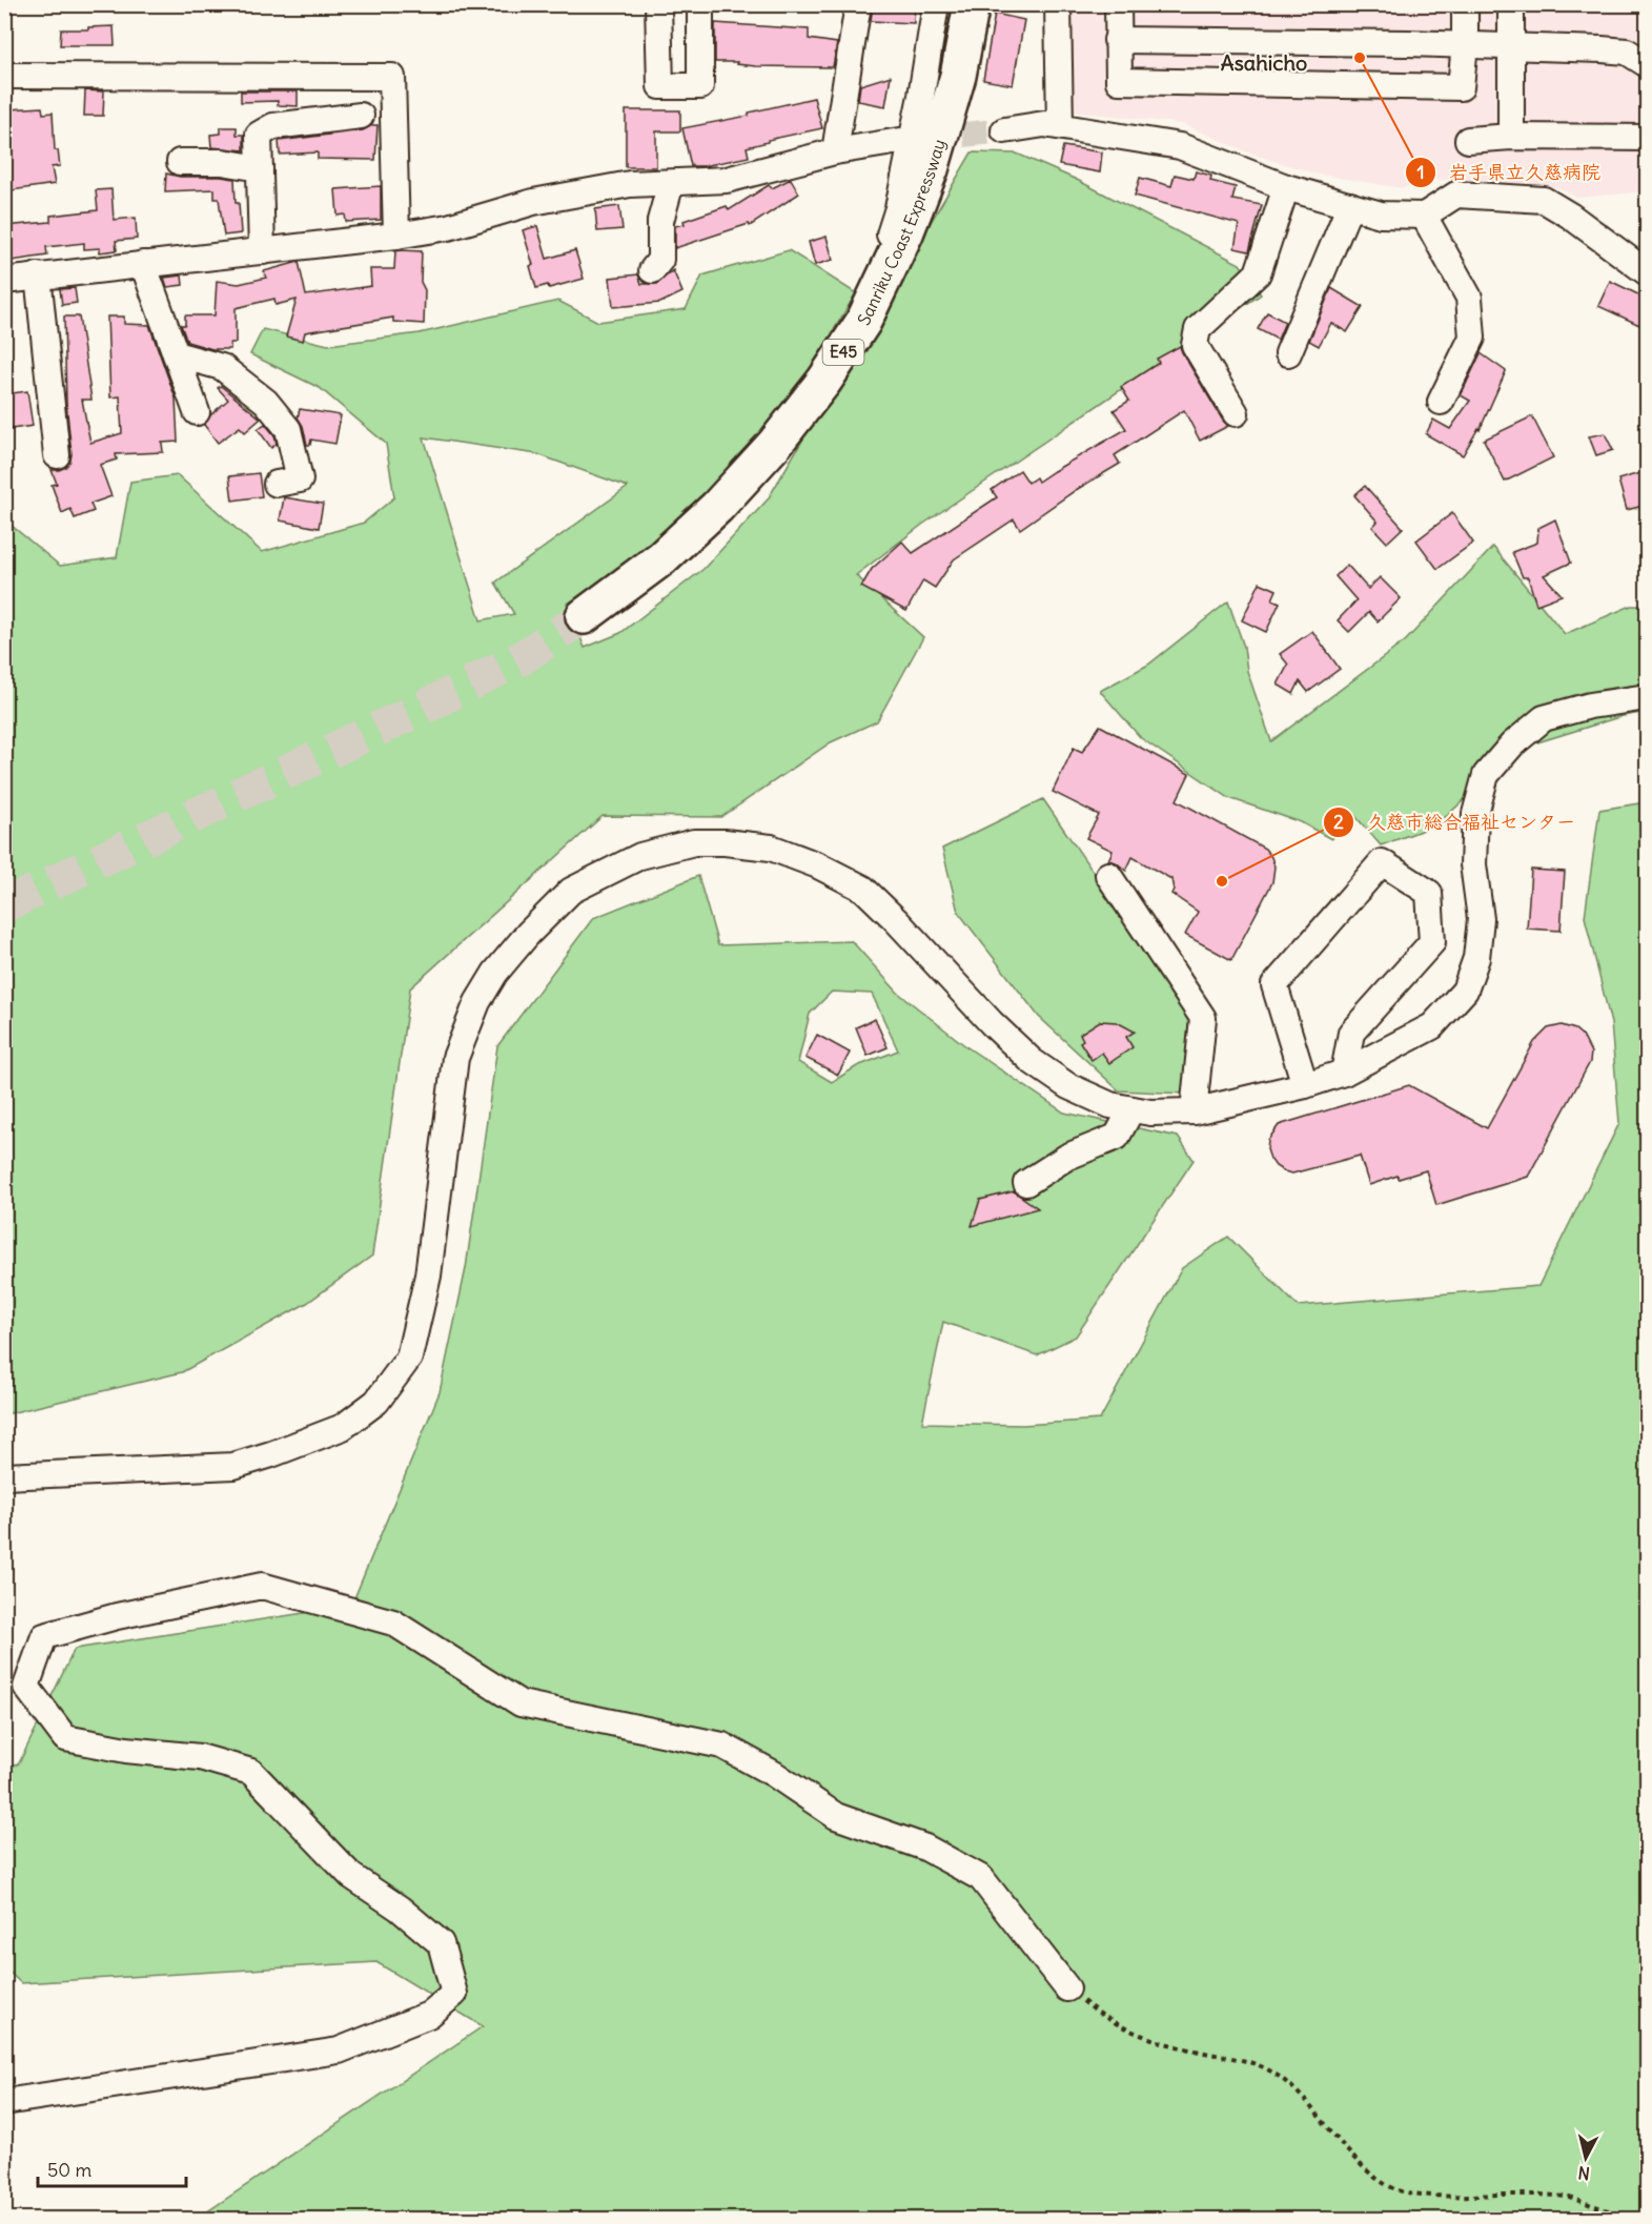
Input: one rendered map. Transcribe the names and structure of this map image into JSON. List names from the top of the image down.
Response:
{
  "streets": {
    "highway": ["Sanriku Coast Expressway", "E45"]
  },
  "districts": ["Asahicho"],
  "places": ["岩手県立久慈病院", "久慈市総合福祉センター"],
  "scale_bar": "50 m",
  "north": "bottom"
}
